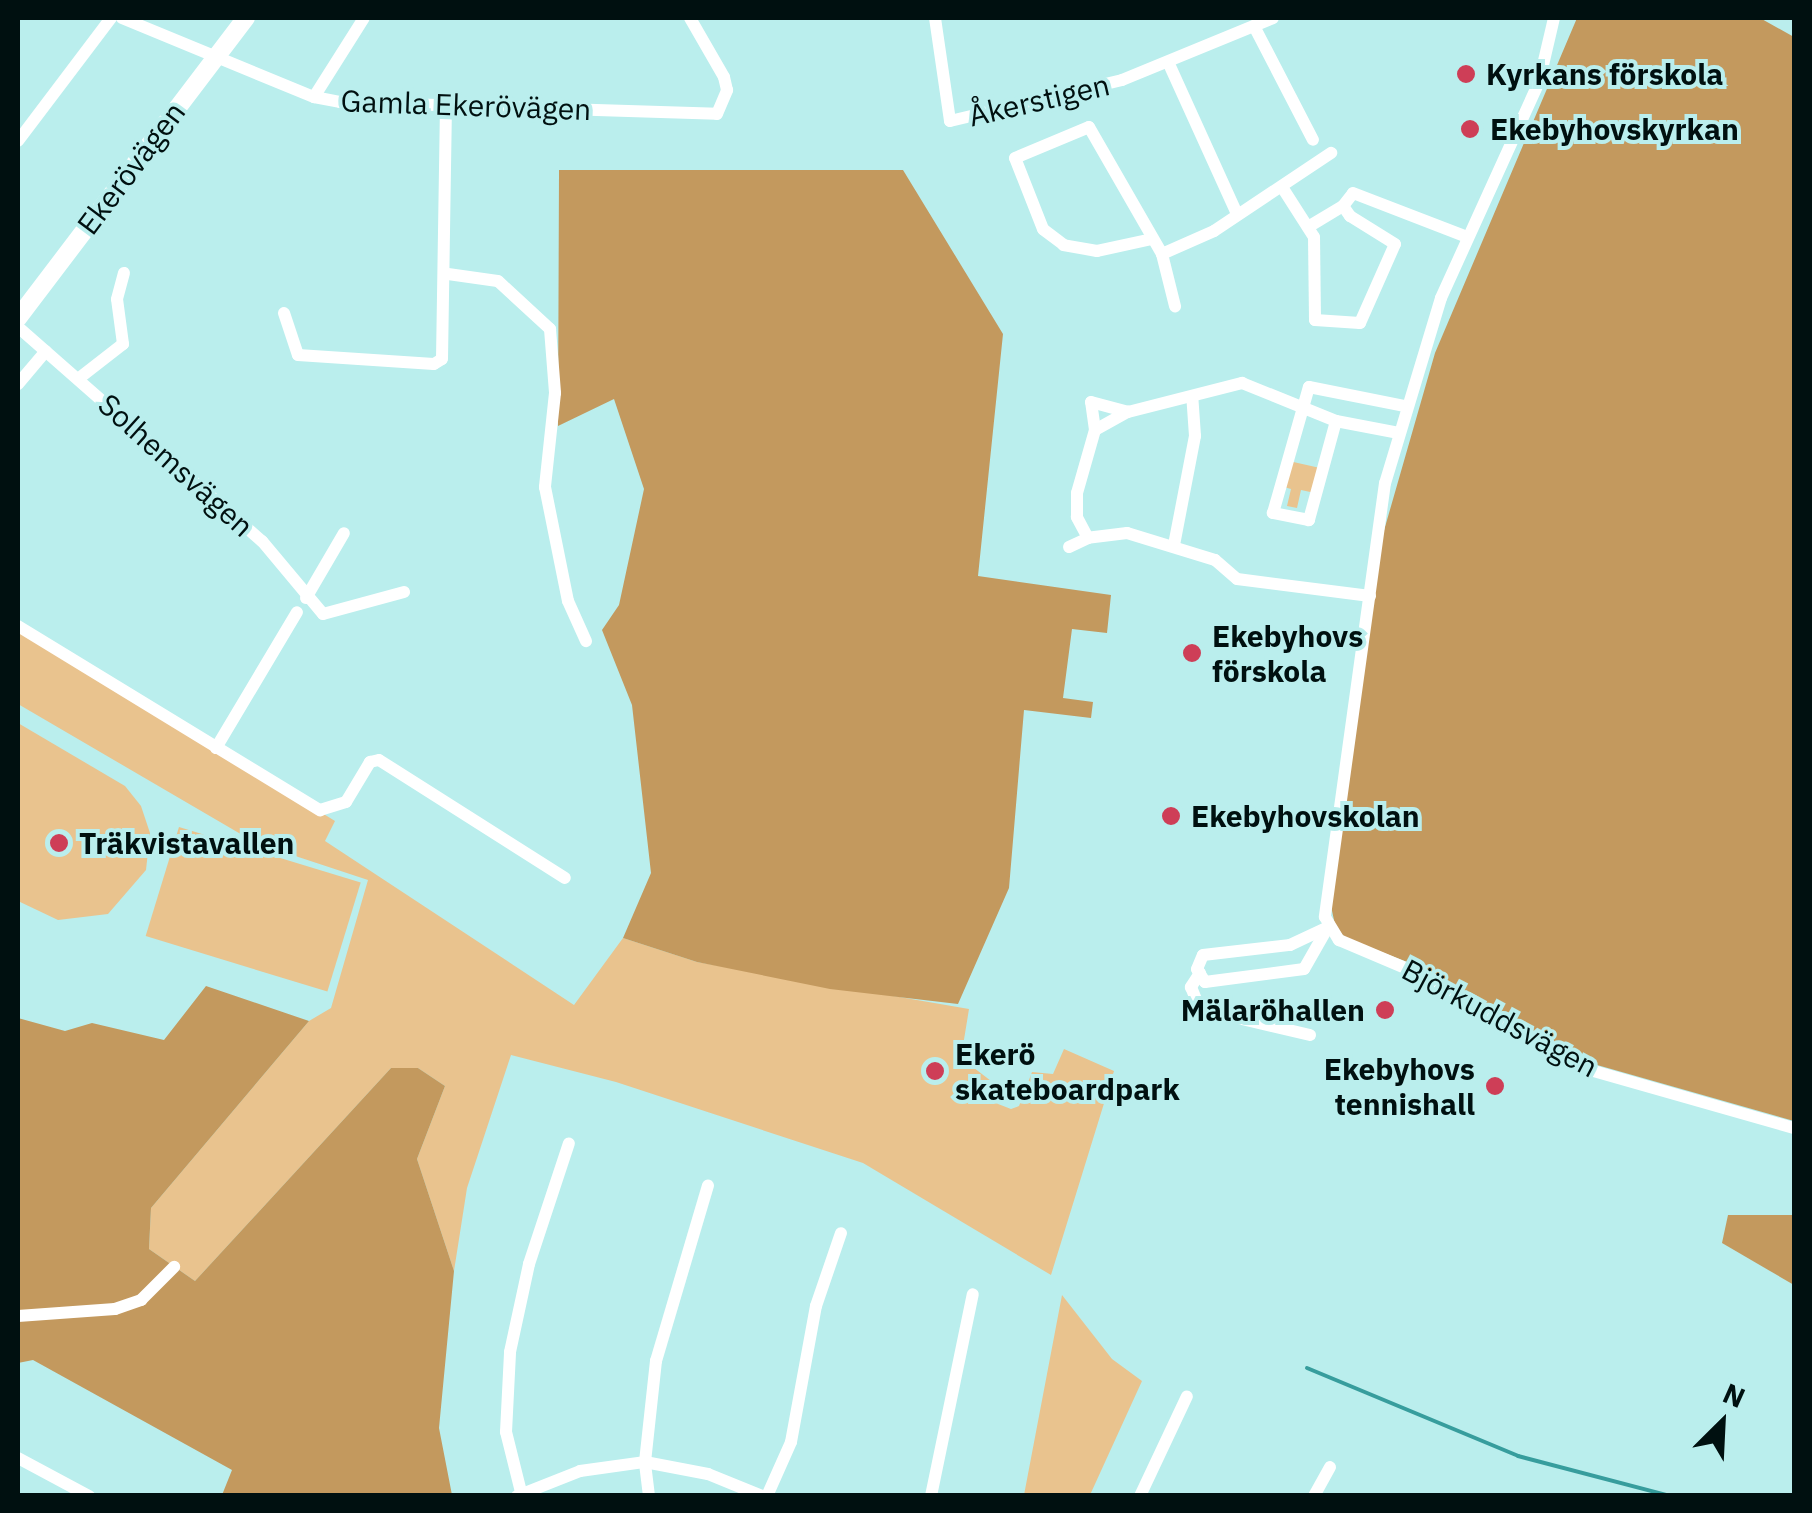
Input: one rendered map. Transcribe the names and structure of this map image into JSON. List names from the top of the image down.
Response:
{
  "streets": {
    "main road": ["Ekerövägen"],
    "street": [
      "Åkerstigen",
      "Gamla Ekerövägen",
      "Solhemsvägen",
      "Björkuddsvägen"
    ]
  },
  "crossings": [
    ["Gamla Ekerövägen", "Ekerövägen"]
  ],
  "places": [
    "Kyrkans förskola",
    "Ekebyhovskyrkan",
    "Ekebyhovs förskola",
    "Ekebyhovskolan",
    "Träkvistavallen",
    "Mälaröhallen",
    "Ekerö skateboardpark",
    "Ekebyhovs tennishall"
  ],
  "north": "top right"
}
